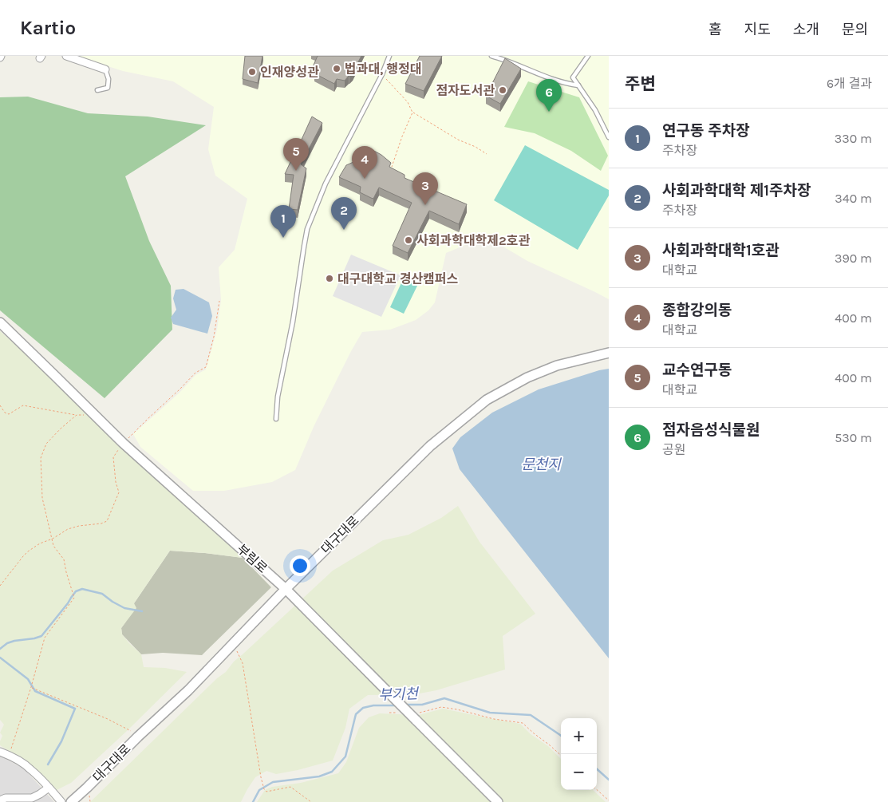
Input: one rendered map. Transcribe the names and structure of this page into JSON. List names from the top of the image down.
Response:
{
  "streets": {
    "street": ["대구대로", "부림로"]
  },
  "crossings": [
    ["대구대로", "부림로"]
  ],
  "water": ["문천지", "부기천"],
  "places": [
    "법과대, 행정대",
    "인재양성관",
    "점자도서관",
    "사회과학대학제2호관",
    "대구대학교 경산캠퍼스"
  ],
  "page": {
    "header": "Kartio",
    "nav": [
      "홈",
      "지도",
      "소개",
      "문의"
    ],
    "heading": ["주변", "6개 결과"],
    "pins": [
      "6",
      "5",
      "4",
      "3",
      "2",
      "1"
    ],
    "list": [
      {
        "mark": "1",
        "name": "연구동 주차장",
        "note": "주차장",
        "value": "330 m"
      },
      {
        "mark": "2",
        "name": "사회과학대학 제1주차장",
        "note": "주차장",
        "value": "340 m"
      },
      {
        "mark": "3",
        "name": "사회과학대학1호관",
        "note": "대학교",
        "value": "390 m"
      },
      {
        "mark": "4",
        "name": "종합강의동",
        "note": "대학교",
        "value": "400 m"
      },
      {
        "mark": "5",
        "name": "교수연구동",
        "note": "대학교",
        "value": "400 m"
      },
      {
        "mark": "6",
        "name": "점자음성식물원",
        "note": "공원",
        "value": "530 m"
      }
    ],
    "map_buttons": ["+", "−"]
  }
}
